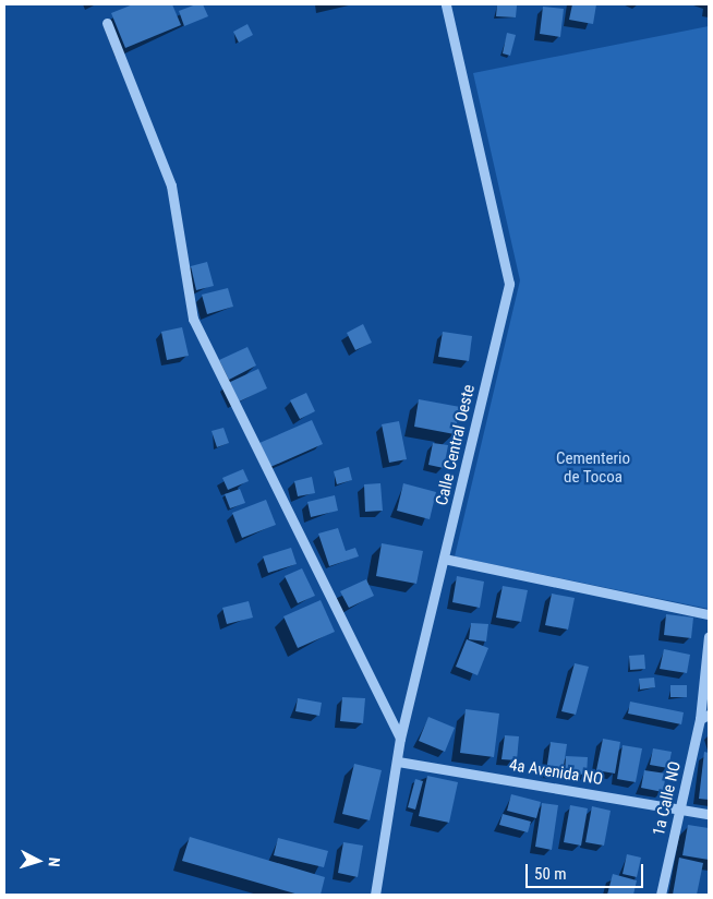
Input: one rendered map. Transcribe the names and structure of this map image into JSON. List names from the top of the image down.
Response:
{
  "streets": {
    "street": ["Calle Central Oeste", "4a Avenida NO", "1a Calle NO"]
  },
  "crossings": [
    ["Calle Central Oeste", "4a Avenida NO"],
    ["4a Avenida NO", "1a Calle NO"]
  ],
  "parks": ["Cementerio de Tocoa"],
  "scale_bar": "50 m",
  "north": "right"
}
